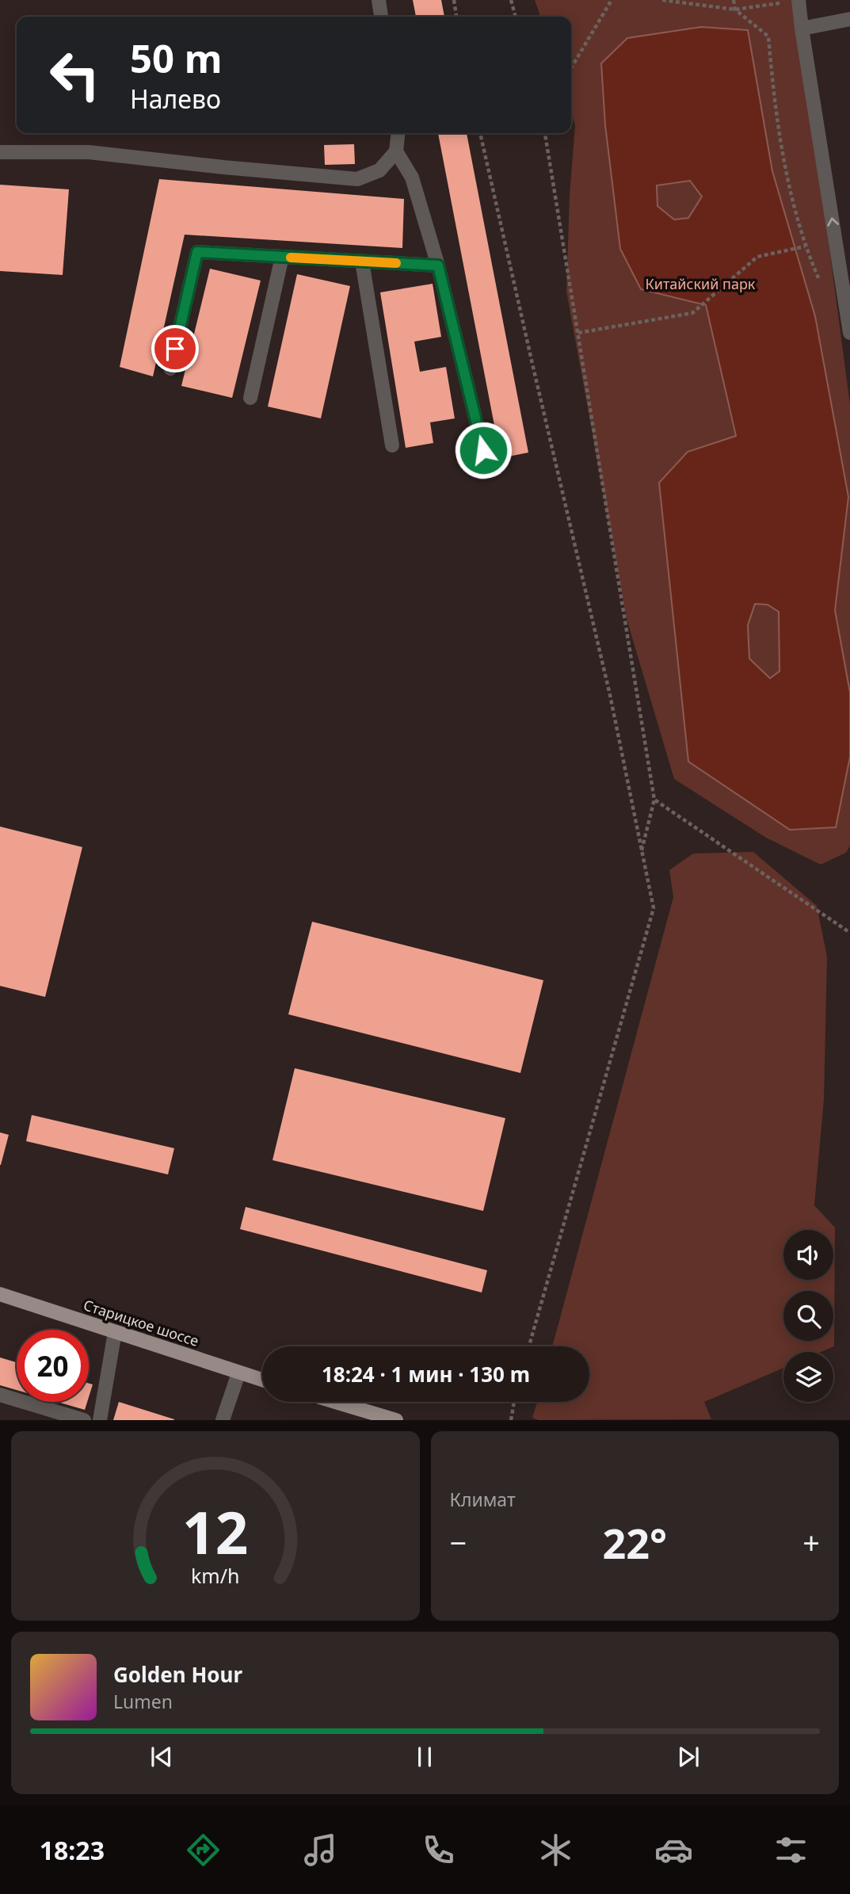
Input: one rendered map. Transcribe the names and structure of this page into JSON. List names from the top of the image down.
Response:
{
  "streets": {
    "main road": ["Старицкое шоссе"]
  },
  "parks": ["Китайский парк"],
  "page": {
    "turn": ["50 m", "Налево"],
    "limit": "20",
    "trip": "18:24 · 1 мин · 130 m",
    "tile": "Климат",
    "heat": ["−", "22°", "+"],
    "song": ["Golden Hour", "Lumen"],
    "tabs": "18:23",
    "gauge": ["12", "km/h"]
  }
}
